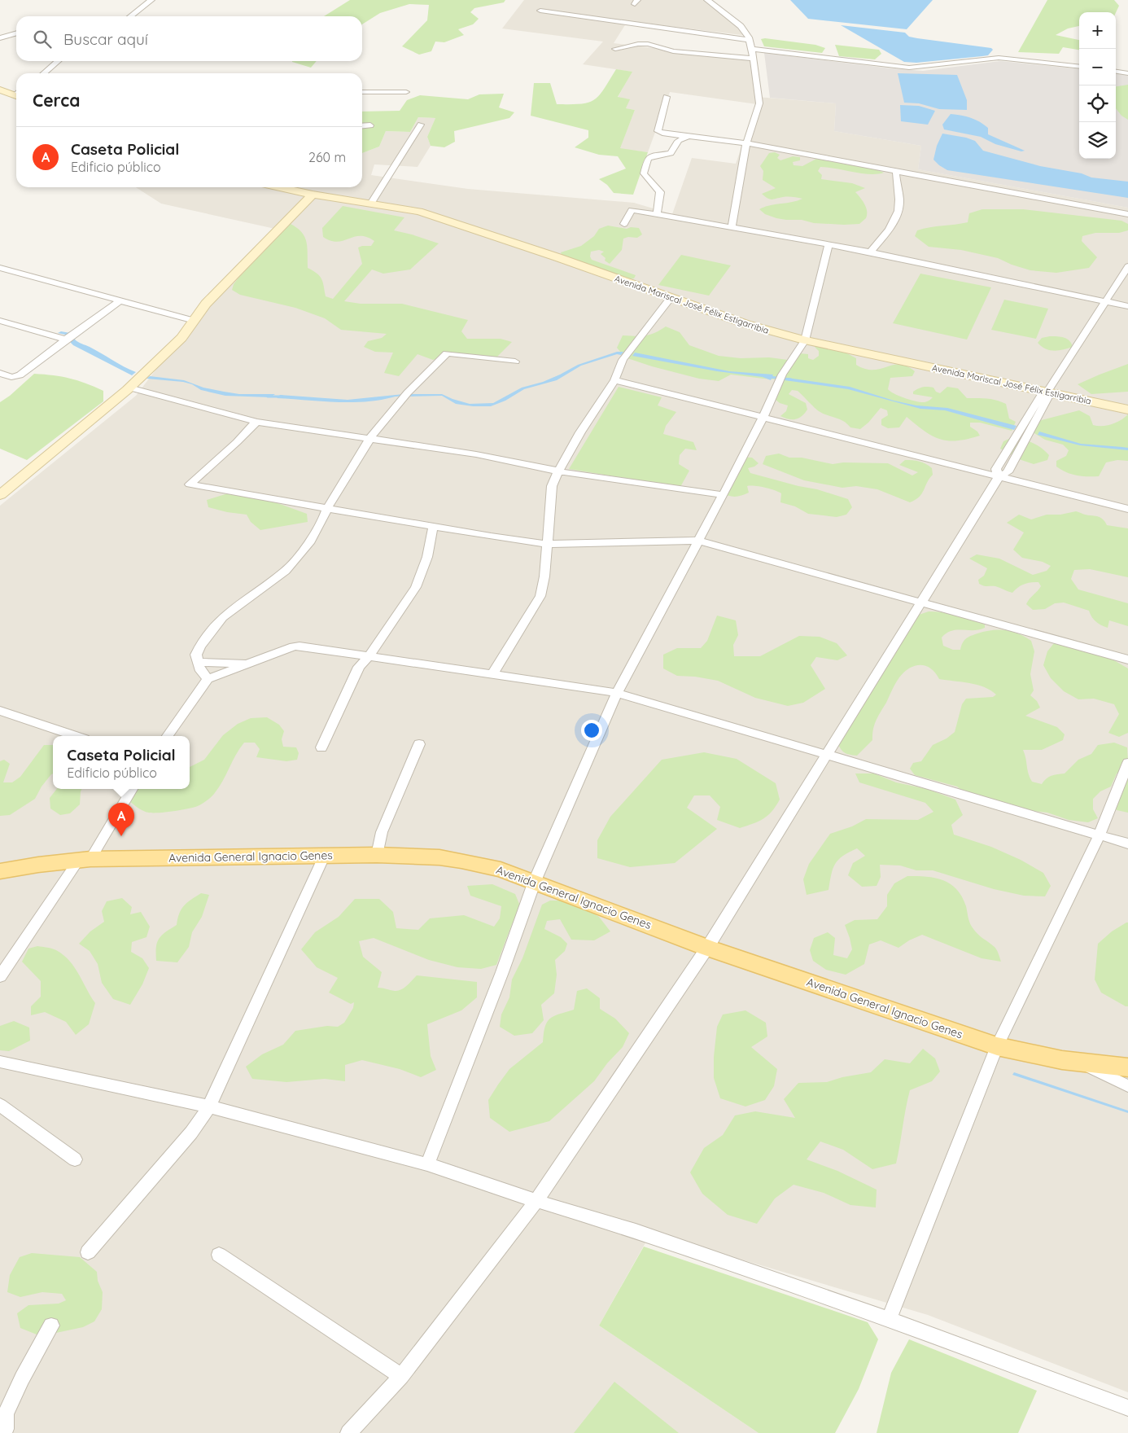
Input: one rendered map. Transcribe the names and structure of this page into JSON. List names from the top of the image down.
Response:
{
  "streets": {
    "main road": ["Avenida Mariscal José Félix Estigarribia", "Avenida General Ignacio Genes"]
  },
  "page": {
    "map_buttons": ["+", "−"],
    "search": "Buscar aquí",
    "heading": "Cerca",
    "list": [
      {
        "mark": "A",
        "name": "Caseta Policial",
        "note": "Edificio público",
        "value": "260 m"
      }
    ],
    "popup": ["Caseta Policial", "Edificio público"],
    "pins": "A"
  }
}
